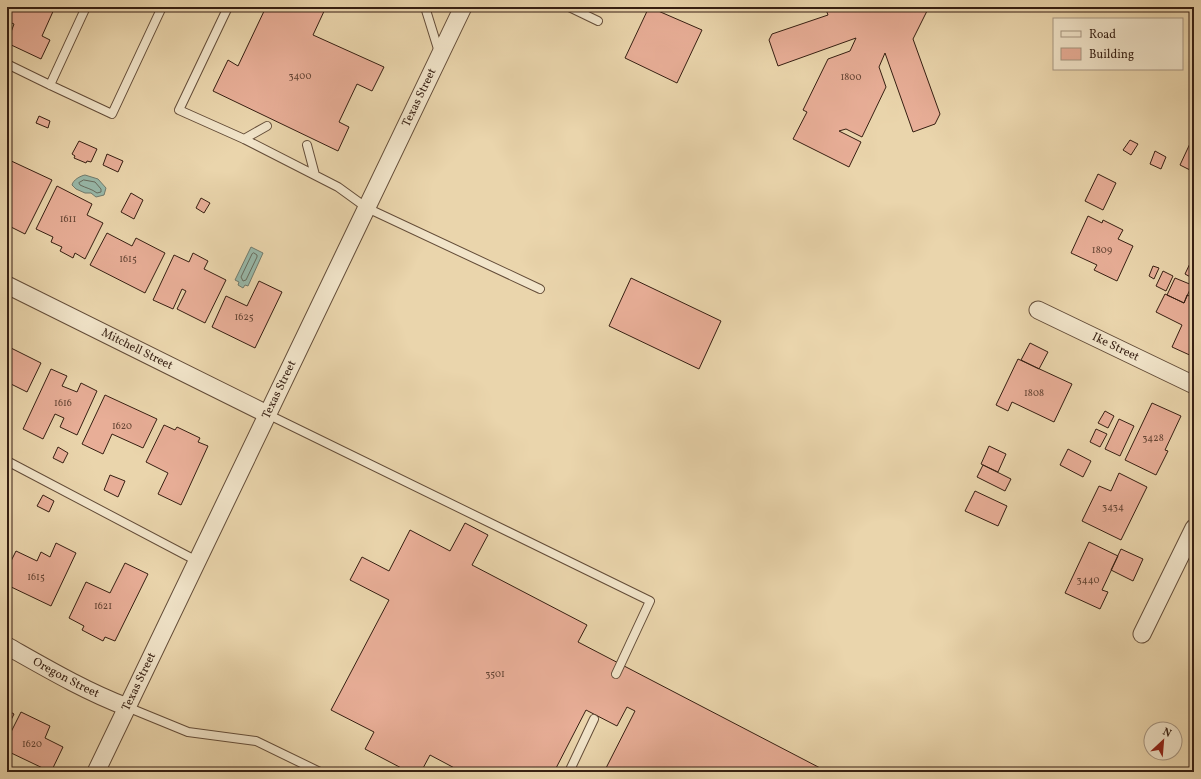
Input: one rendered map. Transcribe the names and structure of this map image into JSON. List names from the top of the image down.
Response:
{
  "streets": {
    "street": [
      "Texas Street",
      "Ike Street",
      "Mitchell Street",
      "Oregon Street"
    ]
  },
  "crossings": [
    ["Texas Street", "Mitchell Street"],
    ["Texas Street", "Oregon Street"]
  ],
  "house_numbers": [
    "3400",
    "1800",
    "1611",
    "1809",
    "1615",
    "1625",
    "1808",
    "1616",
    "1620",
    "3428",
    "3434",
    "1615",
    "3440",
    "1621",
    "3501",
    "1620"
  ],
  "legend": ["Road", "Building"],
  "north": "top right"
}
